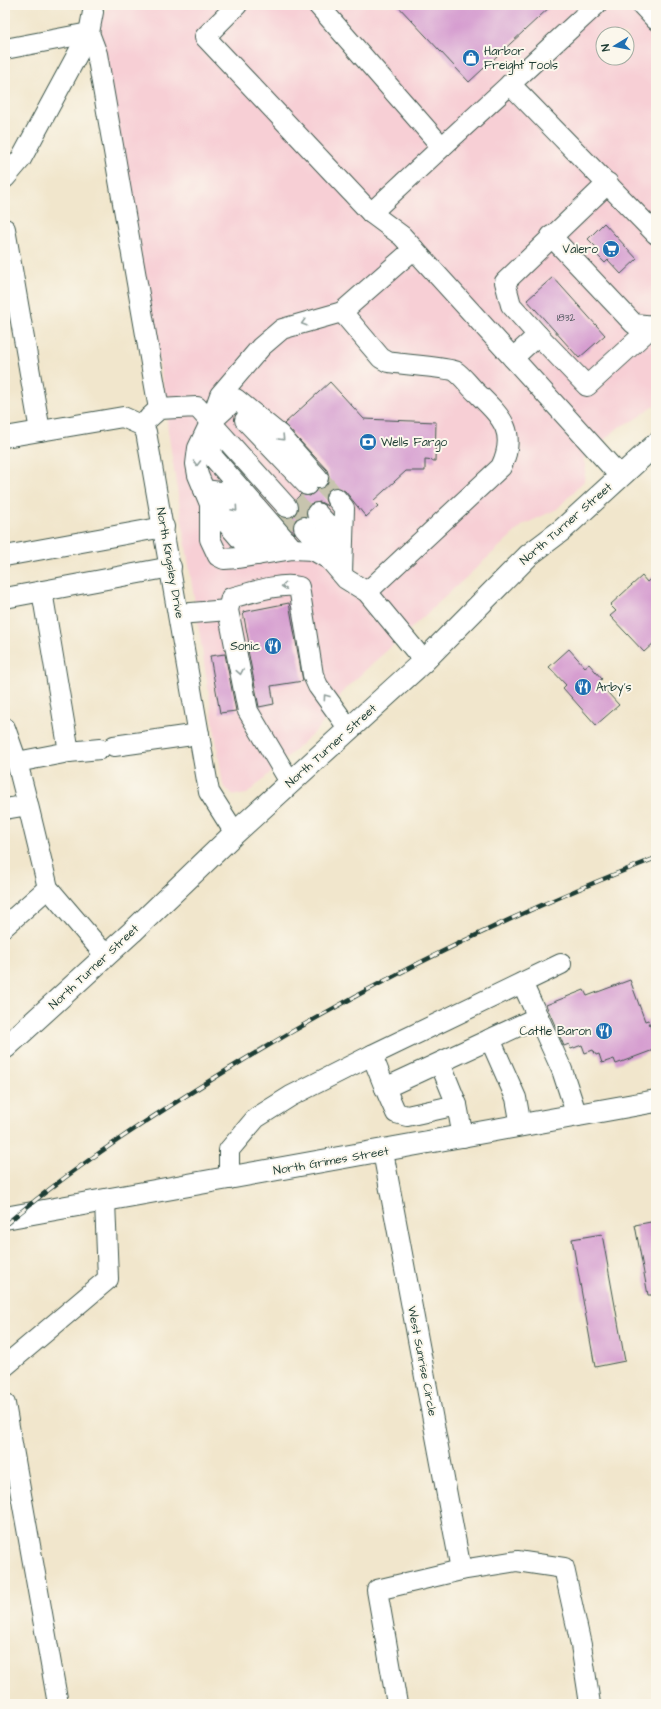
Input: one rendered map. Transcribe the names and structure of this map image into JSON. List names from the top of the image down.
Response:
{
  "streets": {
    "main road": ["North Turner Street", "North Grimes Street"],
    "street": ["North Kingsley Drive", "West Sunrise Circle"]
  },
  "crossings": [
    ["North Turner Street", "North Kingsley Drive"],
    ["North Grimes Street", "West Sunrise Circle"]
  ],
  "places": {
    "shop": ["Harbor Freight Tools"],
    "supermarket": ["Valero"],
    "bank": ["Wells Fargo"],
    "restaurant": ["Sonic", "Arby's", "Cattle Baron"]
  },
  "house_numbers": ["1832"],
  "north": "left"
}
